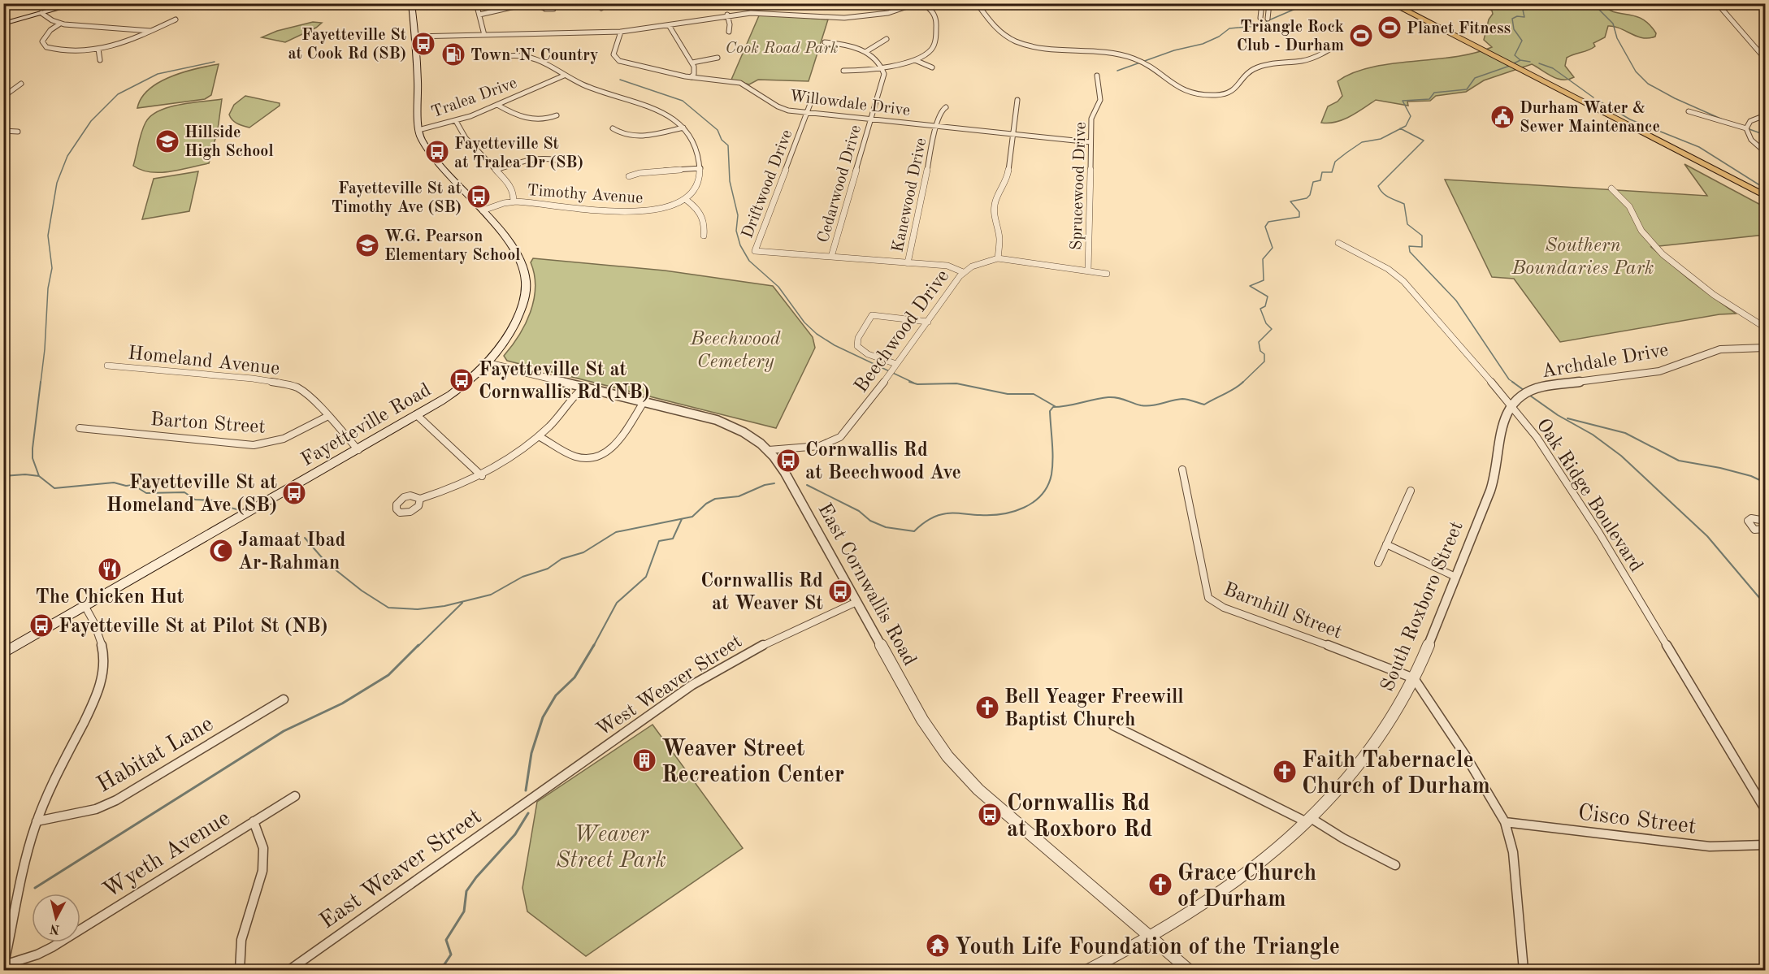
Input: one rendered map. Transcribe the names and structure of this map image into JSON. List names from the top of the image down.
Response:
{
  "streets": {
    "main road": ["Fayetteville Road"],
    "street": [
      "Tralea Drive",
      "Willowdale Drive",
      "Driftwood Drive",
      "Cedarwood Drive",
      "Sprucewood Drive",
      "Timothy Avenue",
      "Kanewood Drive",
      "Beechwood Drive",
      "Homeland Avenue",
      "Archdale Drive",
      "Barton Street",
      "Oak Ridge Boulevard",
      "East Cornwallis Road",
      "South Roxboro Street",
      "Barnhill Street",
      "West Weaver Street",
      "Habitat Lane",
      "Cisco Street",
      "Wyeth Avenue",
      "East Weaver Street"
    ]
  },
  "crossings": [
    ["Tralea Drive", "Fayetteville Road"],
    ["Willowdale Drive", "Driftwood Drive"],
    ["Willowdale Drive", "Cedarwood Drive"],
    ["Willowdale Drive", "Sprucewood Drive"],
    ["Willowdale Drive", "Kanewood Drive"],
    ["Driftwood Drive", "Cedarwood Drive"],
    ["Timothy Avenue", "Fayetteville Road"],
    ["Beechwood Drive", "East Cornwallis Road"],
    ["Homeland Avenue", "Barton Street"],
    ["Homeland Avenue", "Fayetteville Road"],
    ["Archdale Drive", "Oak Ridge Boulevard"],
    ["Archdale Drive", "South Roxboro Street"],
    ["Fayetteville Road", "East Cornwallis Road"],
    ["Oak Ridge Boulevard", "South Roxboro Street"],
    ["East Cornwallis Road", "South Roxboro Street"],
    ["East Cornwallis Road", "West Weaver Street"],
    ["South Roxboro Street", "Barnhill Street"],
    ["West Weaver Street", "East Weaver Street"]
  ],
  "parks": [
    "Cook Road Park",
    "Southern Boundaries Park",
    "Beechwood Cemetery",
    "Weaver Street Park"
  ],
  "places": {
    "sports": ["Planet Fitness", "Triangle Rock Club - Durham"],
    "bus stop": [
      "Fayetteville St at Cook Rd (SB)",
      "Fayetteville St at Tralea Dr (SB)",
      "Fayetteville St at Timothy Ave (SB)",
      "Fayetteville St at Cornwallis Rd (NB)",
      "Cornwallis Rd at Beechwood Ave",
      "Fayetteville St at Homeland Ave (SB)",
      "Cornwallis Rd at Weaver St",
      "Fayetteville St at Pilot St (NB)",
      "Cornwallis Rd at Roxboro Rd"
    ],
    "fuel station": ["Town 'N' Country"],
    "public building": ["Durham Water & Sewer Maintenance"],
    "school or university": ["Hillside High School", "W.G. Pearson Elementary School"],
    "mosque": ["Jamaat Ibad Ar-Rahman"],
    "restaurant": ["The Chicken Hut"],
    "church": ["Bell Yeager Freewill Baptist Church", "Faith Tabernacle Church of Durham", "Grace Church of Durham"],
    "building": ["Weaver Street Recreation Center"],
    "temple": ["Youth Life Foundation of the Triangle"]
  },
  "north": "bottom"
}
